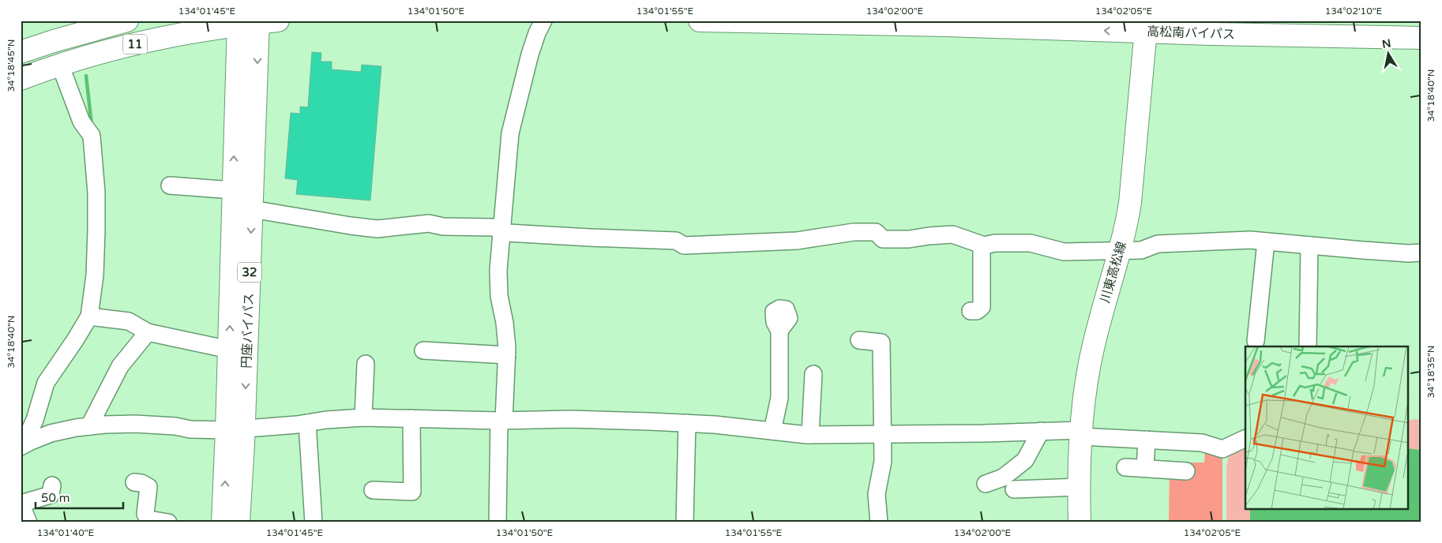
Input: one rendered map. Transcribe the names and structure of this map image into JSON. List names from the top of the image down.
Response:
{
  "streets": {
    "main road": [
      "高松南バイパス",
      "11",
      "32",
      "川東高松線",
      "円座バイパス"
    ]
  },
  "crossings": [
    ["高松南バイパス", "川東高松線"],
    ["11", "円座バイパス"]
  ],
  "one_way": ["高松南バイパス"],
  "scale_bar": "50 m",
  "north": "top",
  "coordinates": [
    "134°01'45\"E",
    "134°01'50\"E",
    "134°01'55\"E",
    "134°02'00\"E",
    "134°02'05\"E",
    "134°02'10\"E",
    "34°18'45\"N",
    "34°18'40\"N",
    "34°18'35\"N",
    "134°01'40\"E"
  ]
}
